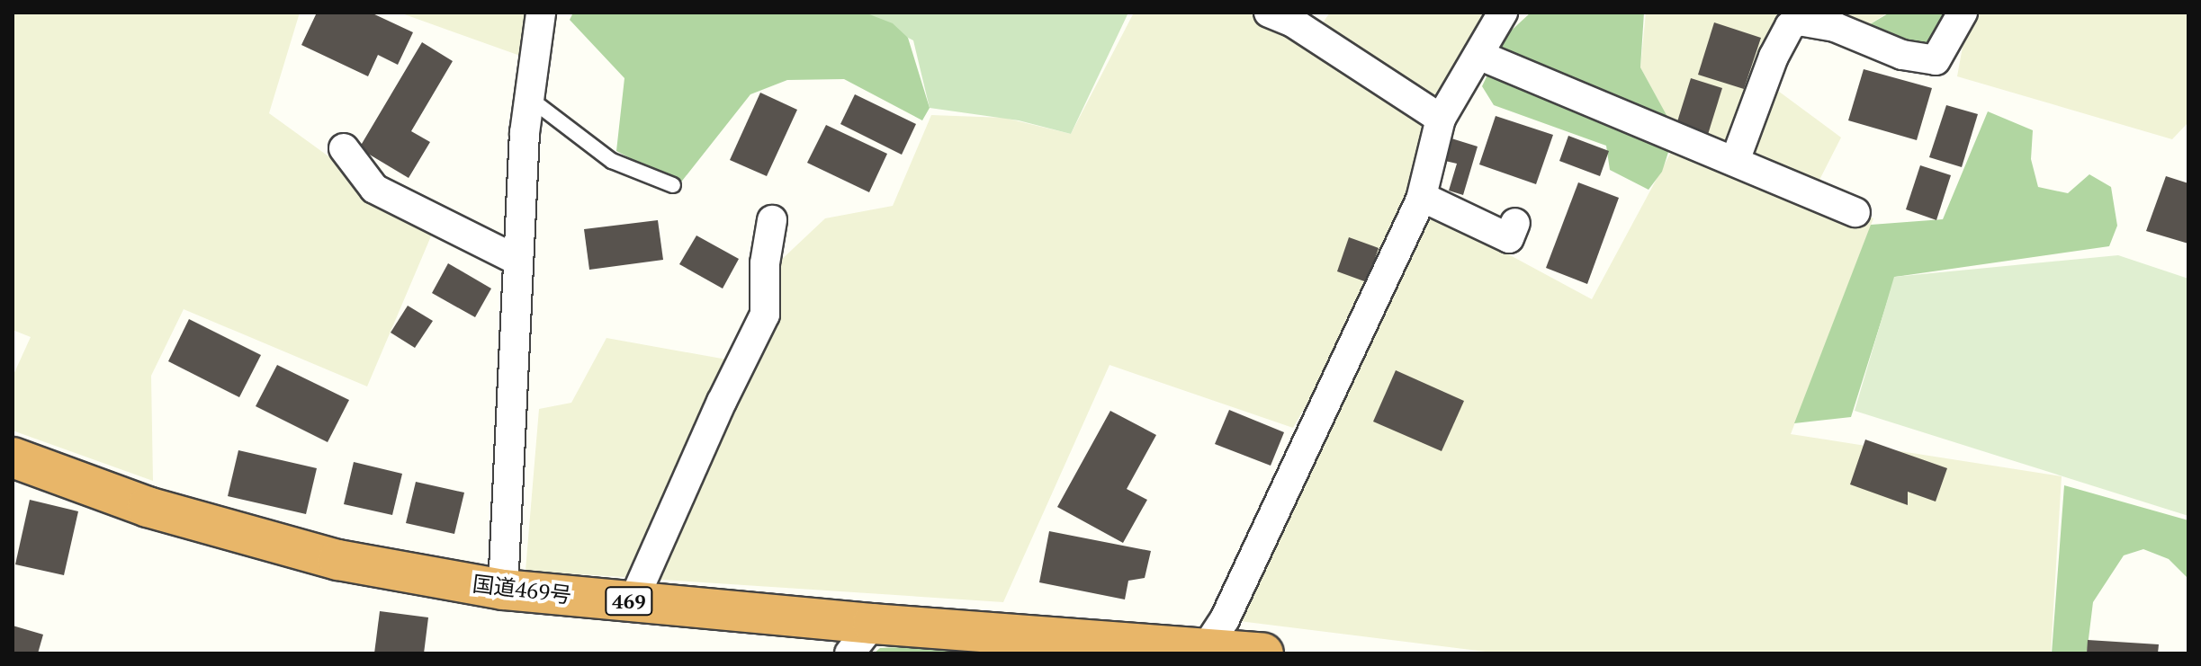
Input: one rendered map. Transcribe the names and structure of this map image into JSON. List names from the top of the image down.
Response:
{
  "streets": {
    "highway": ["国道469号", "469"]
  }
}
